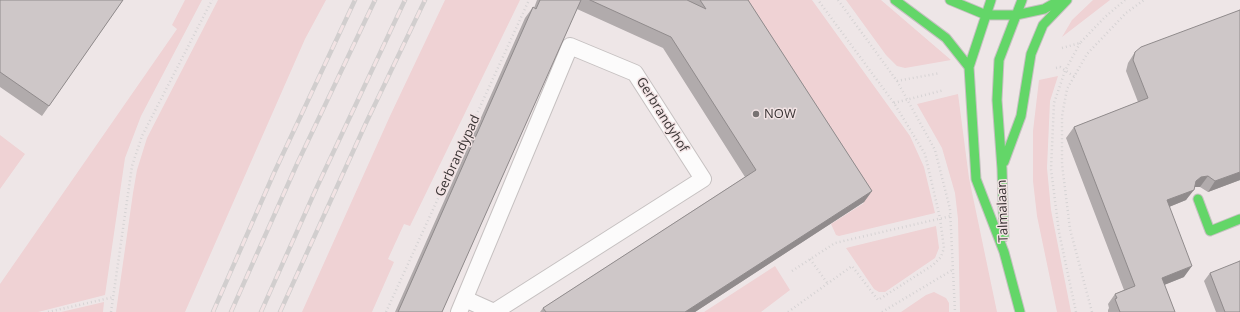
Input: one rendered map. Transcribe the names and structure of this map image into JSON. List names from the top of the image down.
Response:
{
  "streets": {
    "main road": ["Talmalaan"],
    "lane": ["Gerbrandyhof"],
    "path": ["Gerbrandypad"]
  },
  "places": ["NOW"]
}
